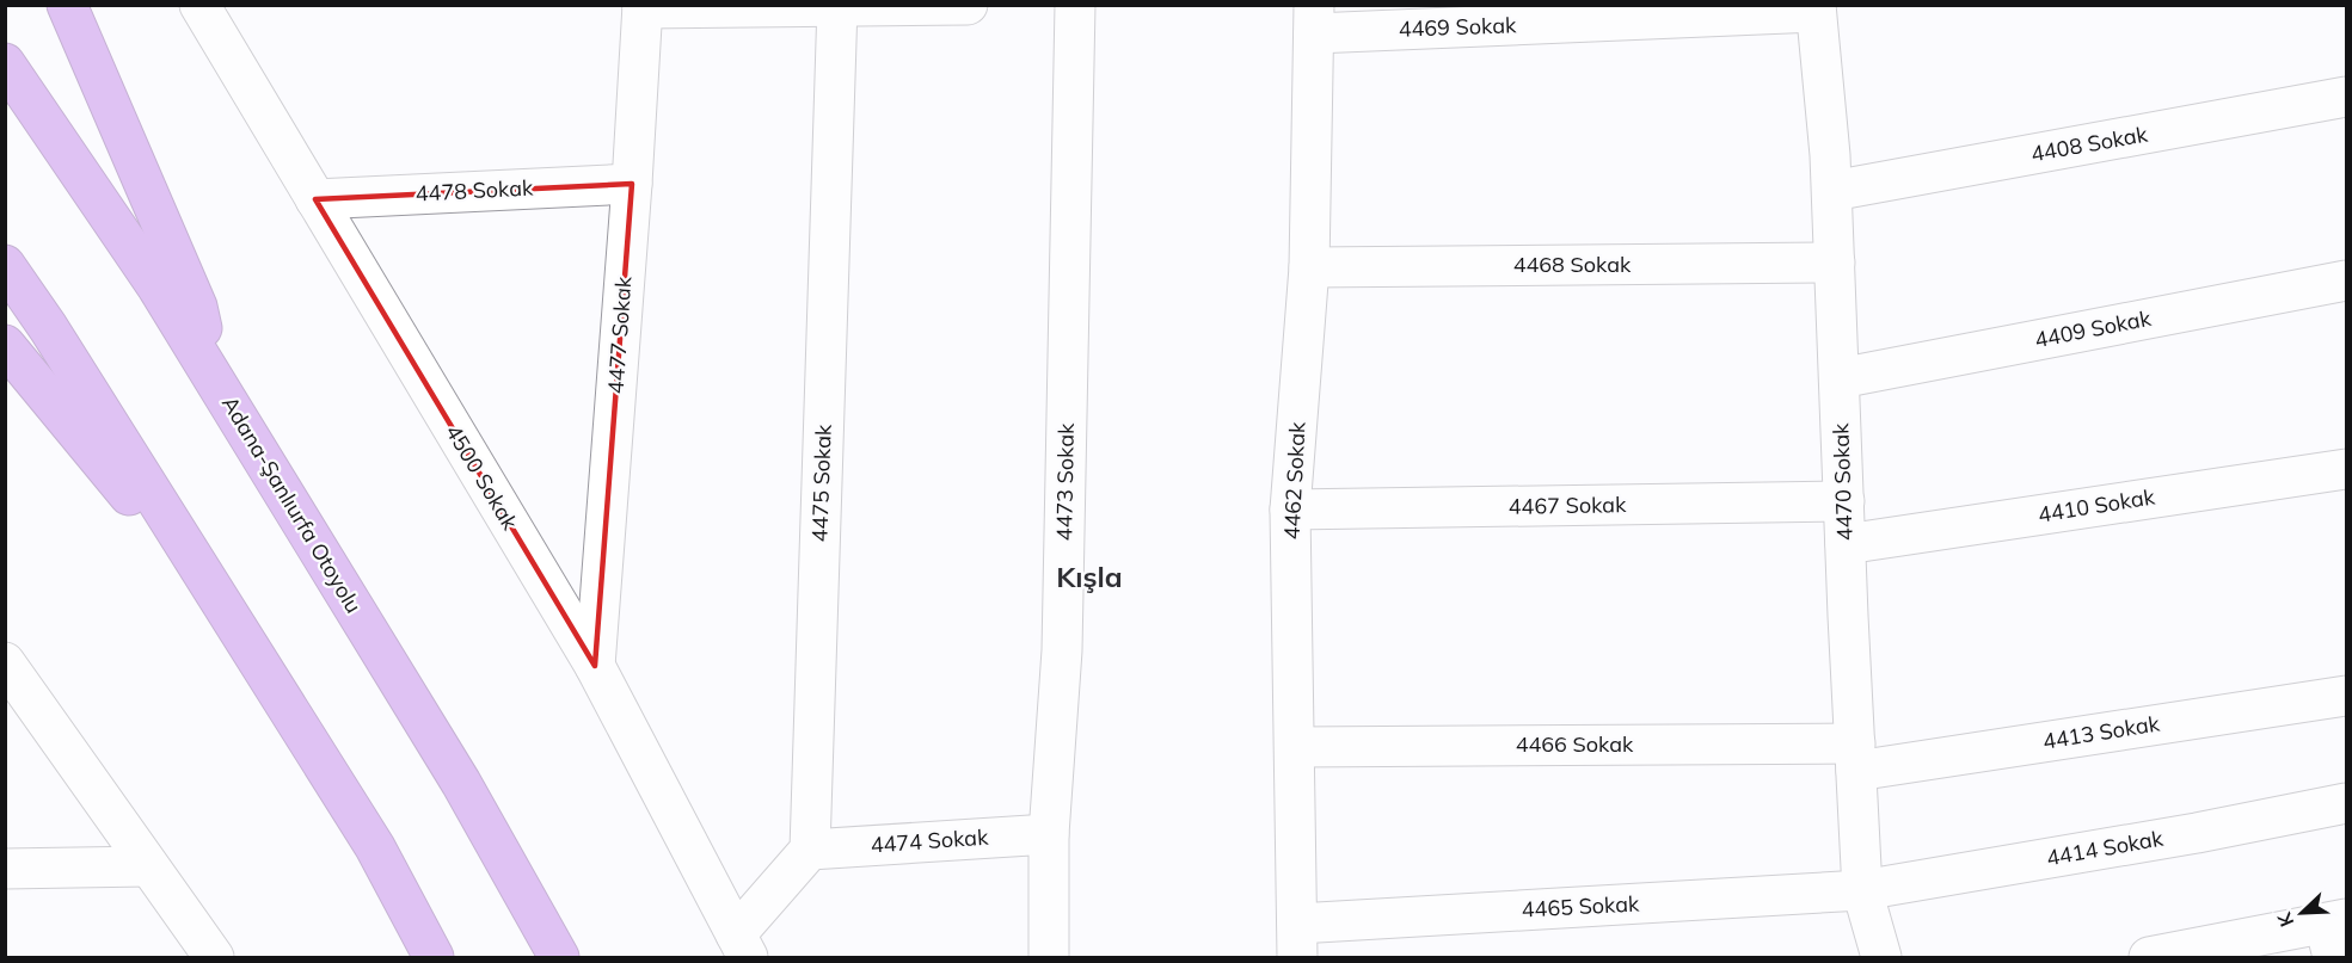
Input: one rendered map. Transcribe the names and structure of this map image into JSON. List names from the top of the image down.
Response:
{
  "streets": {
    "highway": ["Adana-Şanlıurfa Otoyolu"],
    "street": [
      "4469 Sokak",
      "4408 Sokak",
      "4478 Sokak",
      "4468 Sokak",
      "4409 Sokak",
      "4477 Sokak",
      "4500 Sokak",
      "4462 Sokak",
      "4473 Sokak",
      "4470 Sokak",
      "4475 Sokak",
      "4467 Sokak",
      "4410 Sokak",
      "4413 Sokak",
      "4466 Sokak",
      "4474 Sokak",
      "4414 Sokak",
      "4465 Sokak"
    ]
  },
  "crossings": [
    ["4469 Sokak", "4462 Sokak"],
    ["4469 Sokak", "4470 Sokak"],
    ["4408 Sokak", "4470 Sokak"],
    ["4478 Sokak", "4477 Sokak"],
    ["4478 Sokak", "4500 Sokak"],
    ["4468 Sokak", "4462 Sokak"],
    ["4468 Sokak", "4470 Sokak"],
    ["4409 Sokak", "4470 Sokak"],
    ["4477 Sokak", "4500 Sokak"],
    ["4462 Sokak", "4467 Sokak"],
    ["4462 Sokak", "4466 Sokak"],
    ["4462 Sokak", "4465 Sokak"],
    ["4473 Sokak", "4474 Sokak"],
    ["4470 Sokak", "4467 Sokak"],
    ["4470 Sokak", "4410 Sokak"],
    ["4470 Sokak", "4413 Sokak"],
    ["4470 Sokak", "4466 Sokak"],
    ["4470 Sokak", "4414 Sokak"],
    ["4470 Sokak", "4465 Sokak"],
    ["4475 Sokak", "4474 Sokak"],
    ["4413 Sokak", "4466 Sokak"],
    ["4414 Sokak", "4465 Sokak"]
  ],
  "districts": ["Kışla"],
  "north": "bottom left"
}
